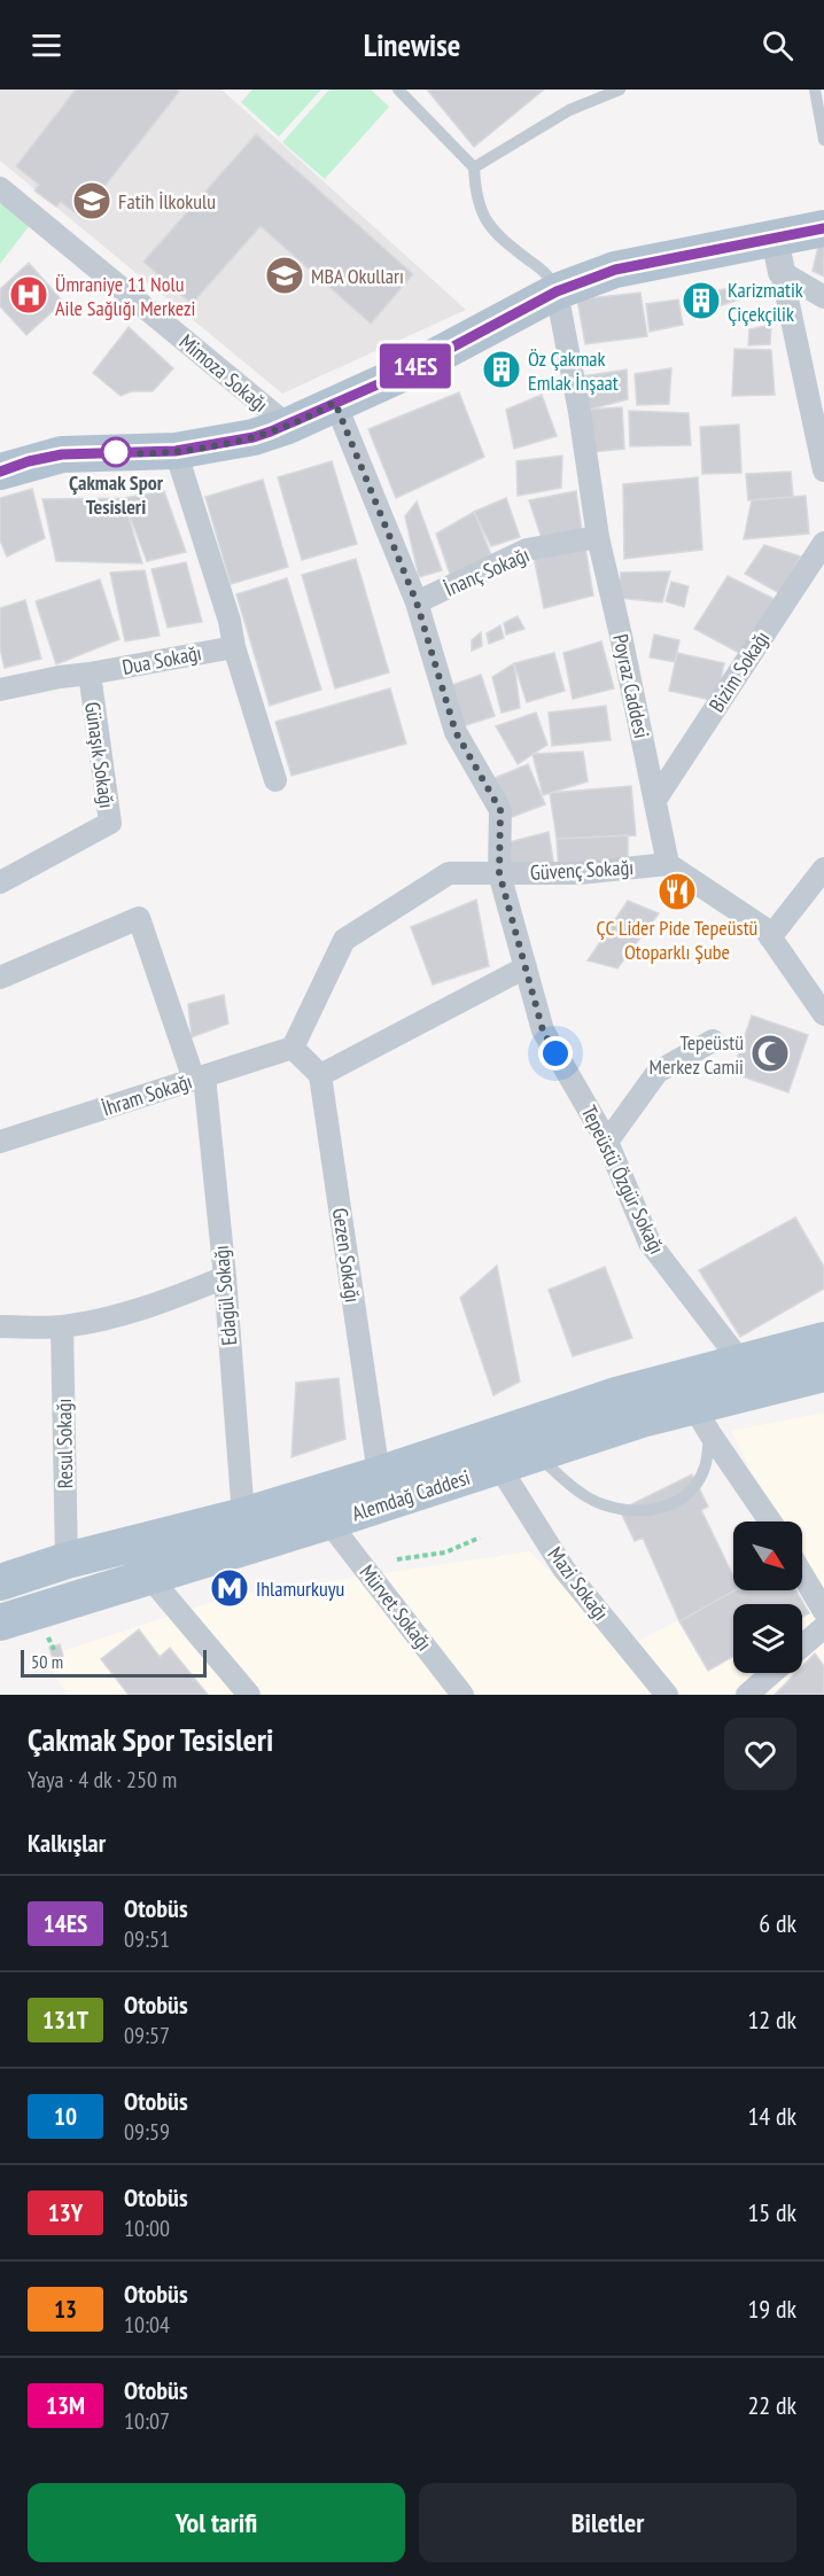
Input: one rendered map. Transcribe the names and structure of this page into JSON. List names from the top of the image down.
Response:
{
  "streets": {
    "main road": ["Alemdağ Caddesi"],
    "street": [
      "Mimoza Sokağı",
      "İnanç Sokağı",
      "Dua Sokağı",
      "Bizim Sokağı",
      "Poyraz Caddesi",
      "Günaşık Sokağı",
      "Güvenç Sokağı",
      "İhram Sokağı",
      "Tepeüstü Özgür Sokağı",
      "Gezen Sokağı",
      "Edagül Sokağı",
      "Resul Sokağı",
      "Mazi Sokağı",
      "Mürvet Sokağı"
    ]
  },
  "crossings": [
    ["İnanç Sokağı", "Poyraz Caddesi"],
    ["İnanç Sokağı", "Tepeüstü Özgür Sokağı"],
    ["Dua Sokağı", "Günaşık Sokağı"],
    ["Bizim Sokağı", "Poyraz Caddesi"],
    ["Poyraz Caddesi", "Güvenç Sokağı"],
    ["Güvenç Sokağı", "İhram Sokağı"],
    ["Güvenç Sokağı", "Tepeüstü Özgür Sokağı"],
    ["İhram Sokağı", "Edagül Sokağı"],
    ["Tepeüstü Özgür Sokağı", "Alemdağ Caddesi"],
    ["Gezen Sokağı", "Alemdağ Caddesi"],
    ["Edagül Sokağı", "Alemdağ Caddesi"],
    ["Resul Sokağı", "Alemdağ Caddesi"],
    ["Alemdağ Caddesi", "Mazi Sokağı"],
    ["Alemdağ Caddesi", "Mürvet Sokağı"]
  ],
  "places": {
    "school or university": ["Fatih İlkokulu", "MBA Okulları"],
    "hospital": ["Ümraniye 11 Nolu Aile Sağlığı Merkezi"],
    "building": ["Karizmatik Çiçekçilik", "Öz Çakmak Emlak İnşaat"],
    "other": ["Çakmak Spor Tesisleri"],
    "restaurant": ["ÇC Lider Pide Tepeüstü Otoparklı Şube"],
    "mosque": ["Tepeüstü Merkez Camii"],
    "metro station": ["Ihlamurkuyu"]
  },
  "lines": ["bus line 14ES"],
  "scale_bar": "50 m",
  "north": "bottom right",
  "page": {
    "header": "Linewise",
    "on_map": "14ES",
    "scale": "50 m",
    "heading": [
      ["Çakmak Spor Tesisleri", "Yaya · 4 dk · 250 m"],
      "Kalkışlar"
    ],
    "list": [
      {
        "mark": "14ES",
        "name": "Otobüs",
        "note": "09:51",
        "value": "6 dk"
      },
      {
        "mark": "131T",
        "name": "Otobüs",
        "note": "09:57",
        "value": "12 dk"
      },
      {
        "mark": "10",
        "name": "Otobüs",
        "note": "09:59",
        "value": "14 dk"
      },
      {
        "mark": "13Y",
        "name": "Otobüs",
        "note": "10:00",
        "value": "15 dk"
      },
      {
        "mark": "13",
        "name": "Otobüs",
        "note": "10:04",
        "value": "19 dk"
      },
      {
        "mark": "13M",
        "name": "Otobüs",
        "note": "10:07",
        "value": "22 dk"
      }
    ],
    "buttons": ["Yol tarifi", "Biletler"]
  }
}
